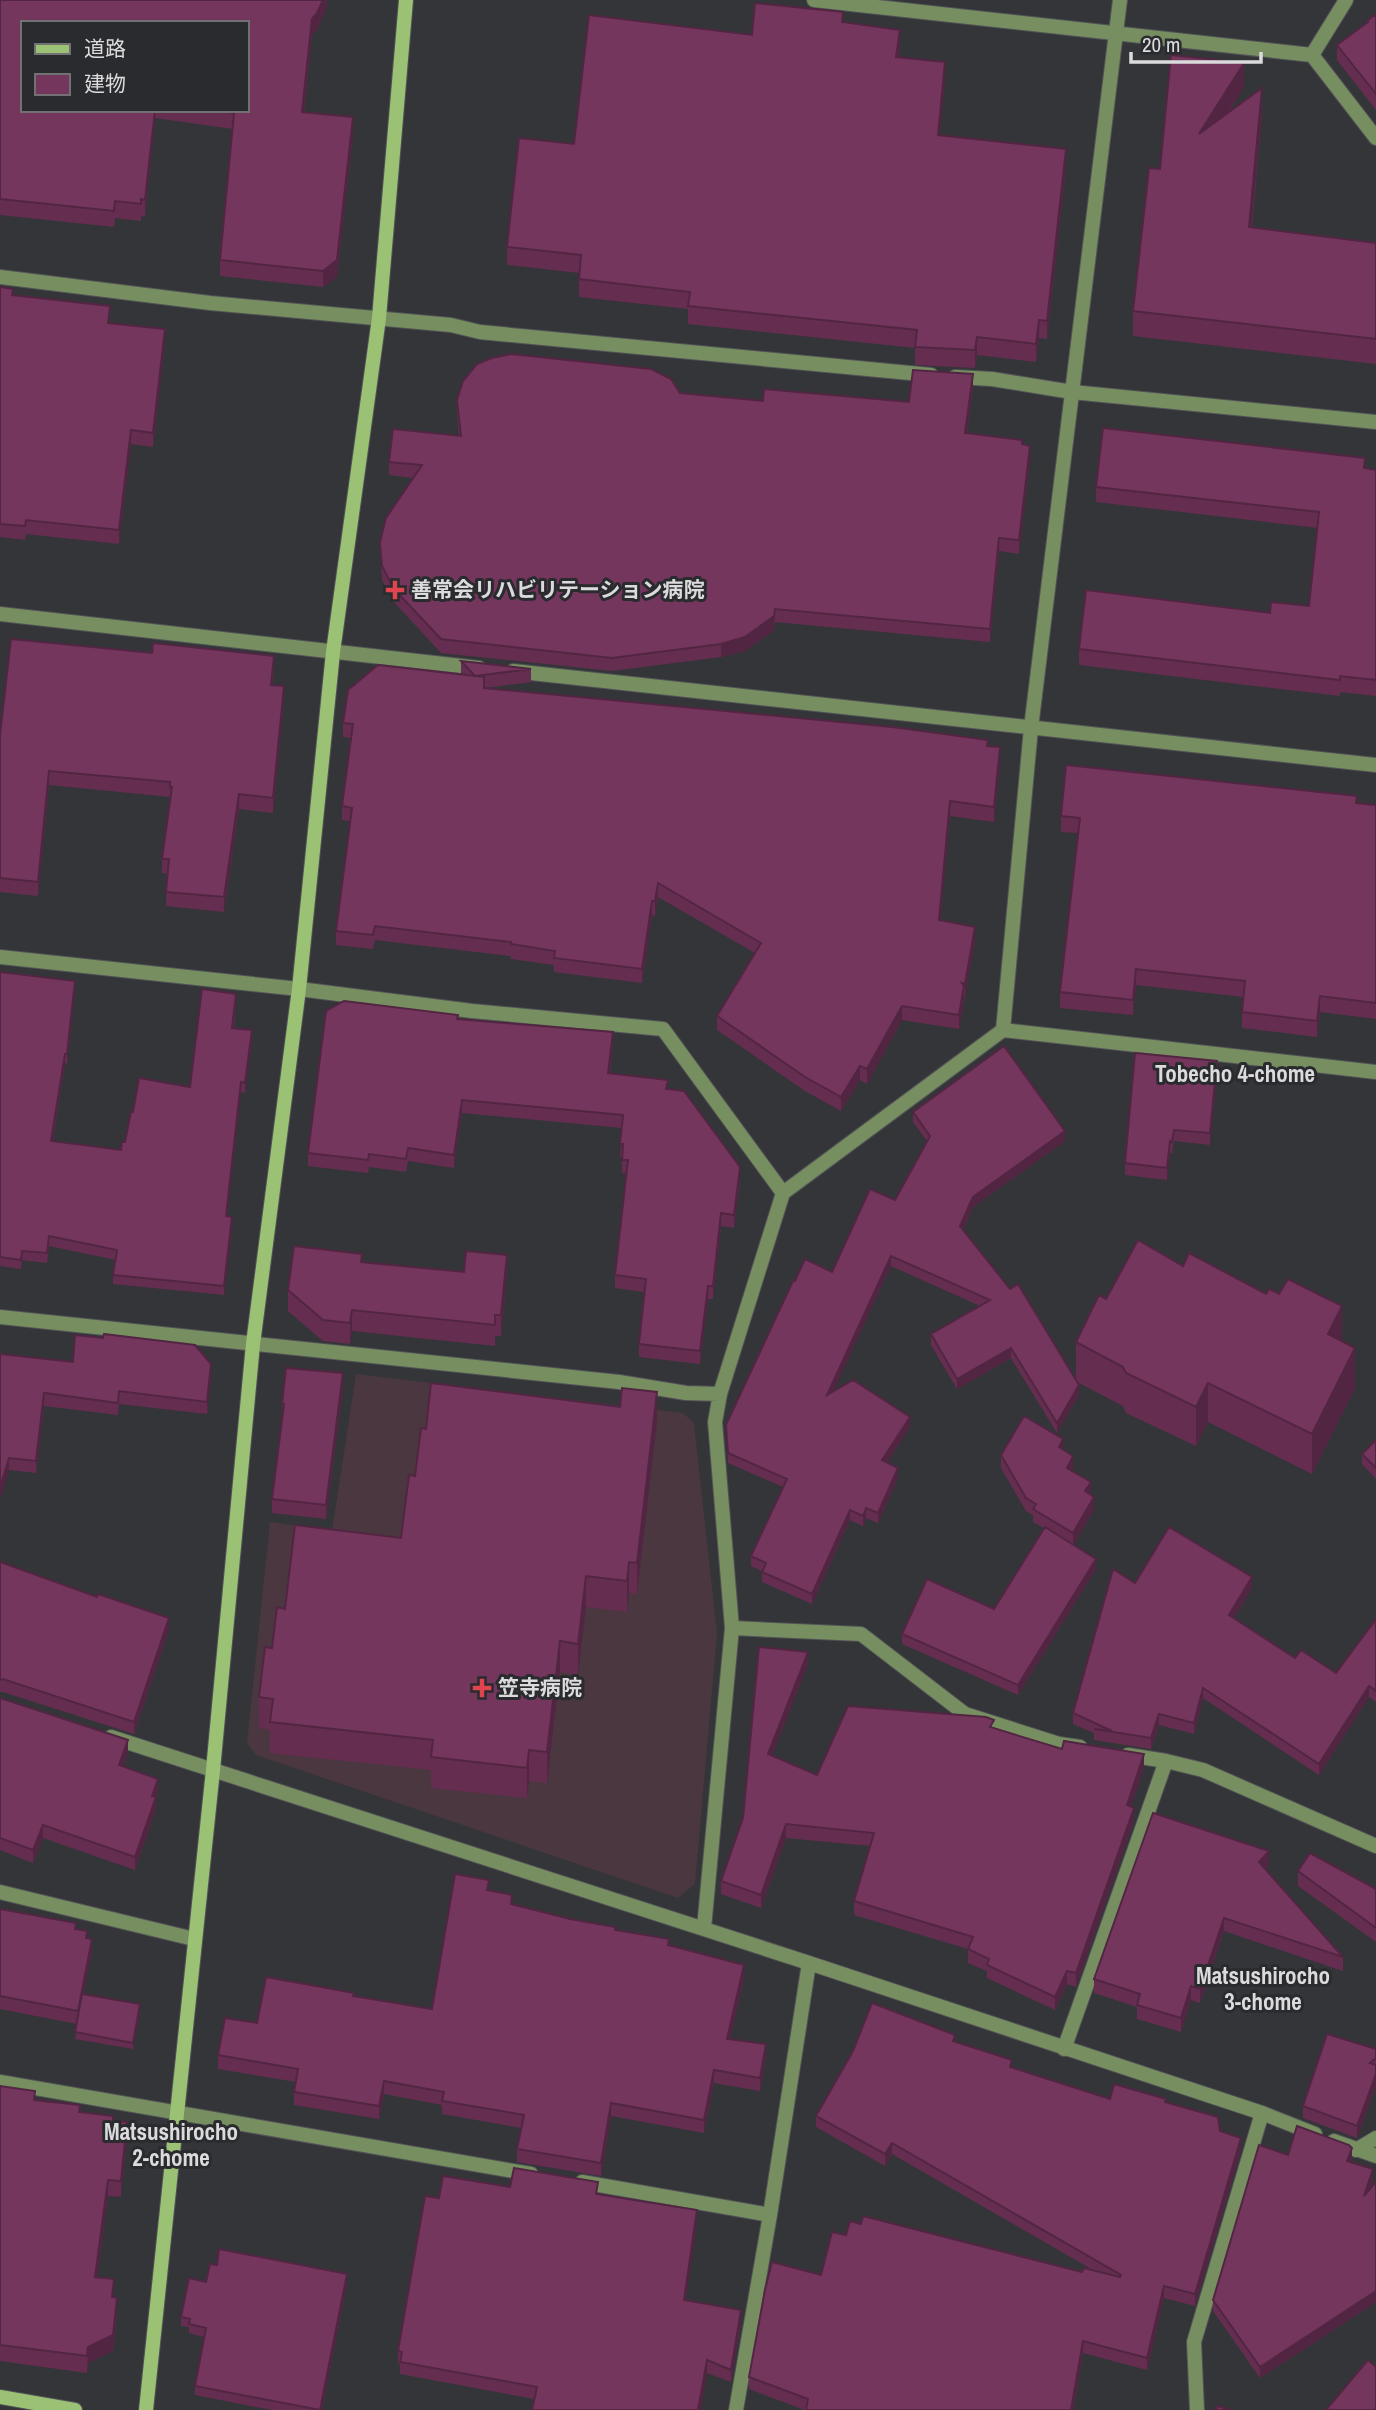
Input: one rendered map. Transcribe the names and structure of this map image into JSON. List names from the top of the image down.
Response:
{
  "districts": ["Tobecho 4-chome", "Matsushirocho 3-chome", "Matsushirocho 2-chome"],
  "places": {
    "health": ["善常会リハビリテーション病院", "笠寺病院"]
  },
  "legend": ["道路", "建物"],
  "scale_bar": "20 m"
}
